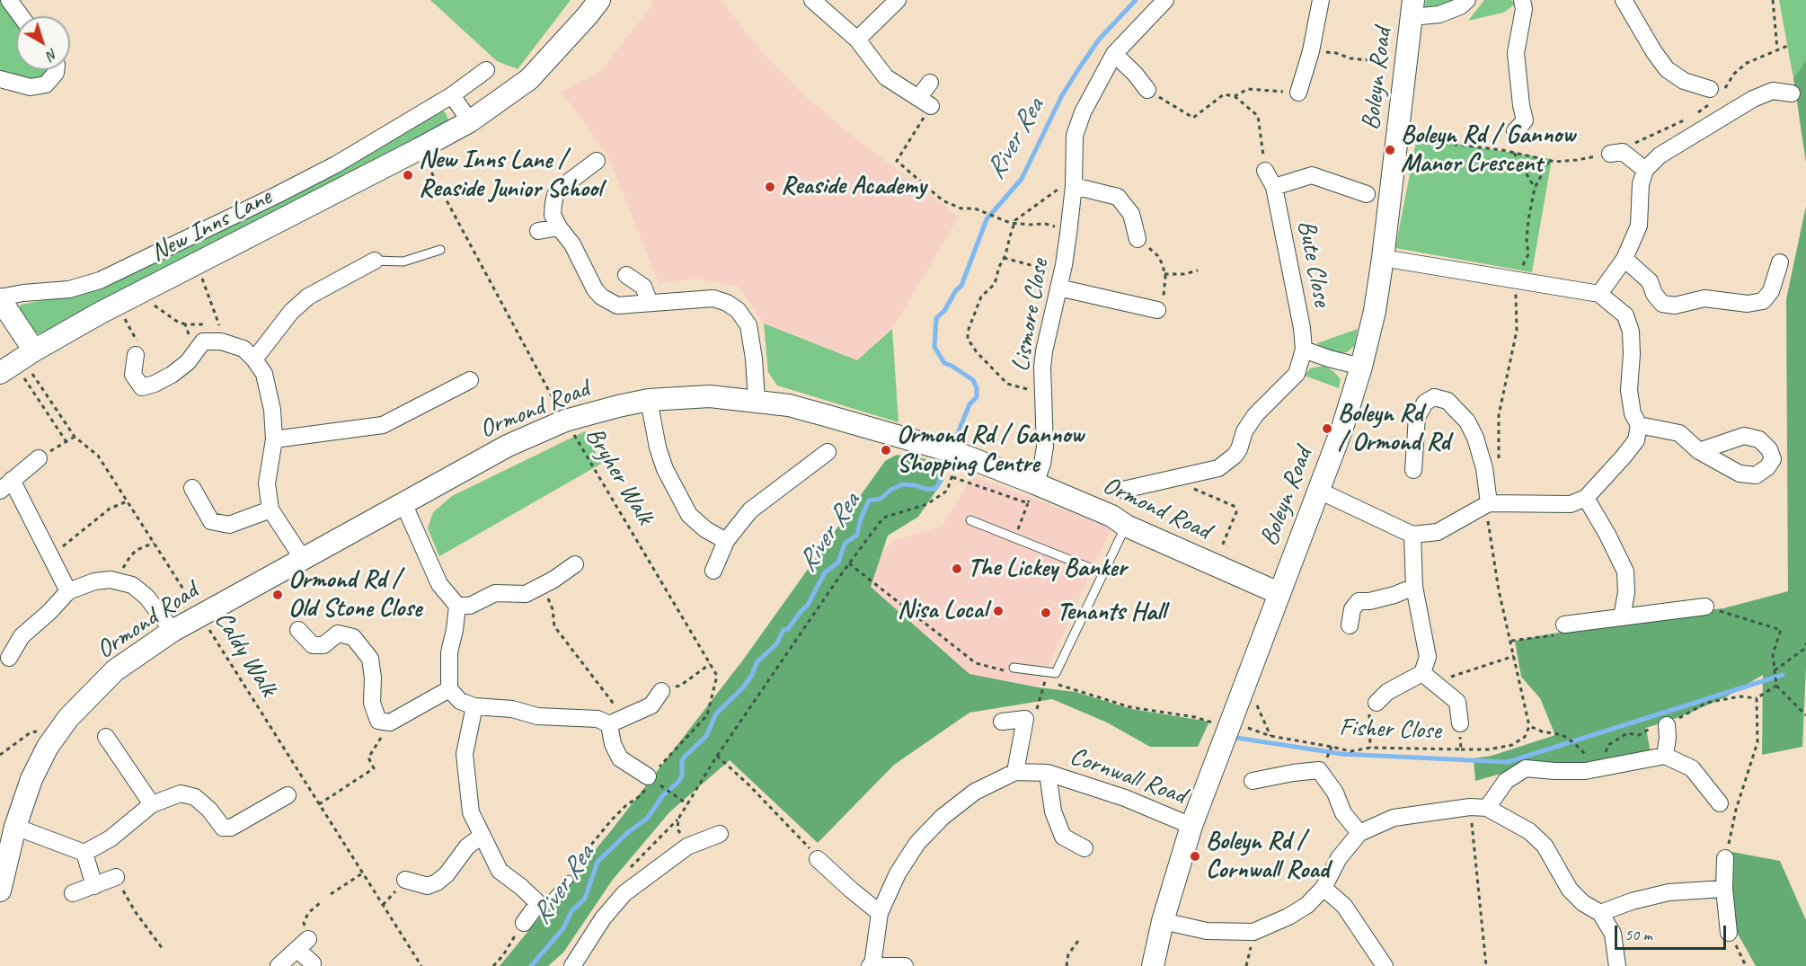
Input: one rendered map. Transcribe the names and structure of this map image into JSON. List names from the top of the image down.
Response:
{
  "streets": {
    "street": [
      "Boleyn Road",
      "New Inns Lane",
      "Bute Close",
      "Lismore Close",
      "Ormond Road",
      "Cornwall Road"
    ],
    "path": ["Bryher Walk", "Caldy Walk", "Fisher Close"]
  },
  "crossings": [
    ["Boleyn Road", "Ormond Road"],
    ["Boleyn Road", "Fisher Close"],
    ["Boleyn Road", "Cornwall Road"],
    ["New Inns Lane", "Bryher Walk"],
    ["New Inns Lane", "Caldy Walk"],
    ["Lismore Close", "Ormond Road"],
    ["Ormond Road", "Bryher Walk"],
    ["Ormond Road", "Caldy Walk"]
  ],
  "water": ["River Rea"],
  "places": [
    "Boleyn Rd / Gannow Manor Crescent",
    "New Inns Lane / Reaside Junior School",
    "Reaside Academy",
    "Boleyn Rd / Ormond Rd",
    "Ormond Rd / Gannow Shopping Centre",
    "The Lickey Banker",
    "Ormond Rd / Old Stone Close",
    "Nisa Local",
    "Tenants Hall",
    "Boleyn Rd / Cornwall Road"
  ],
  "scale_bar": "50 m",
  "north": "bottom right"
}
